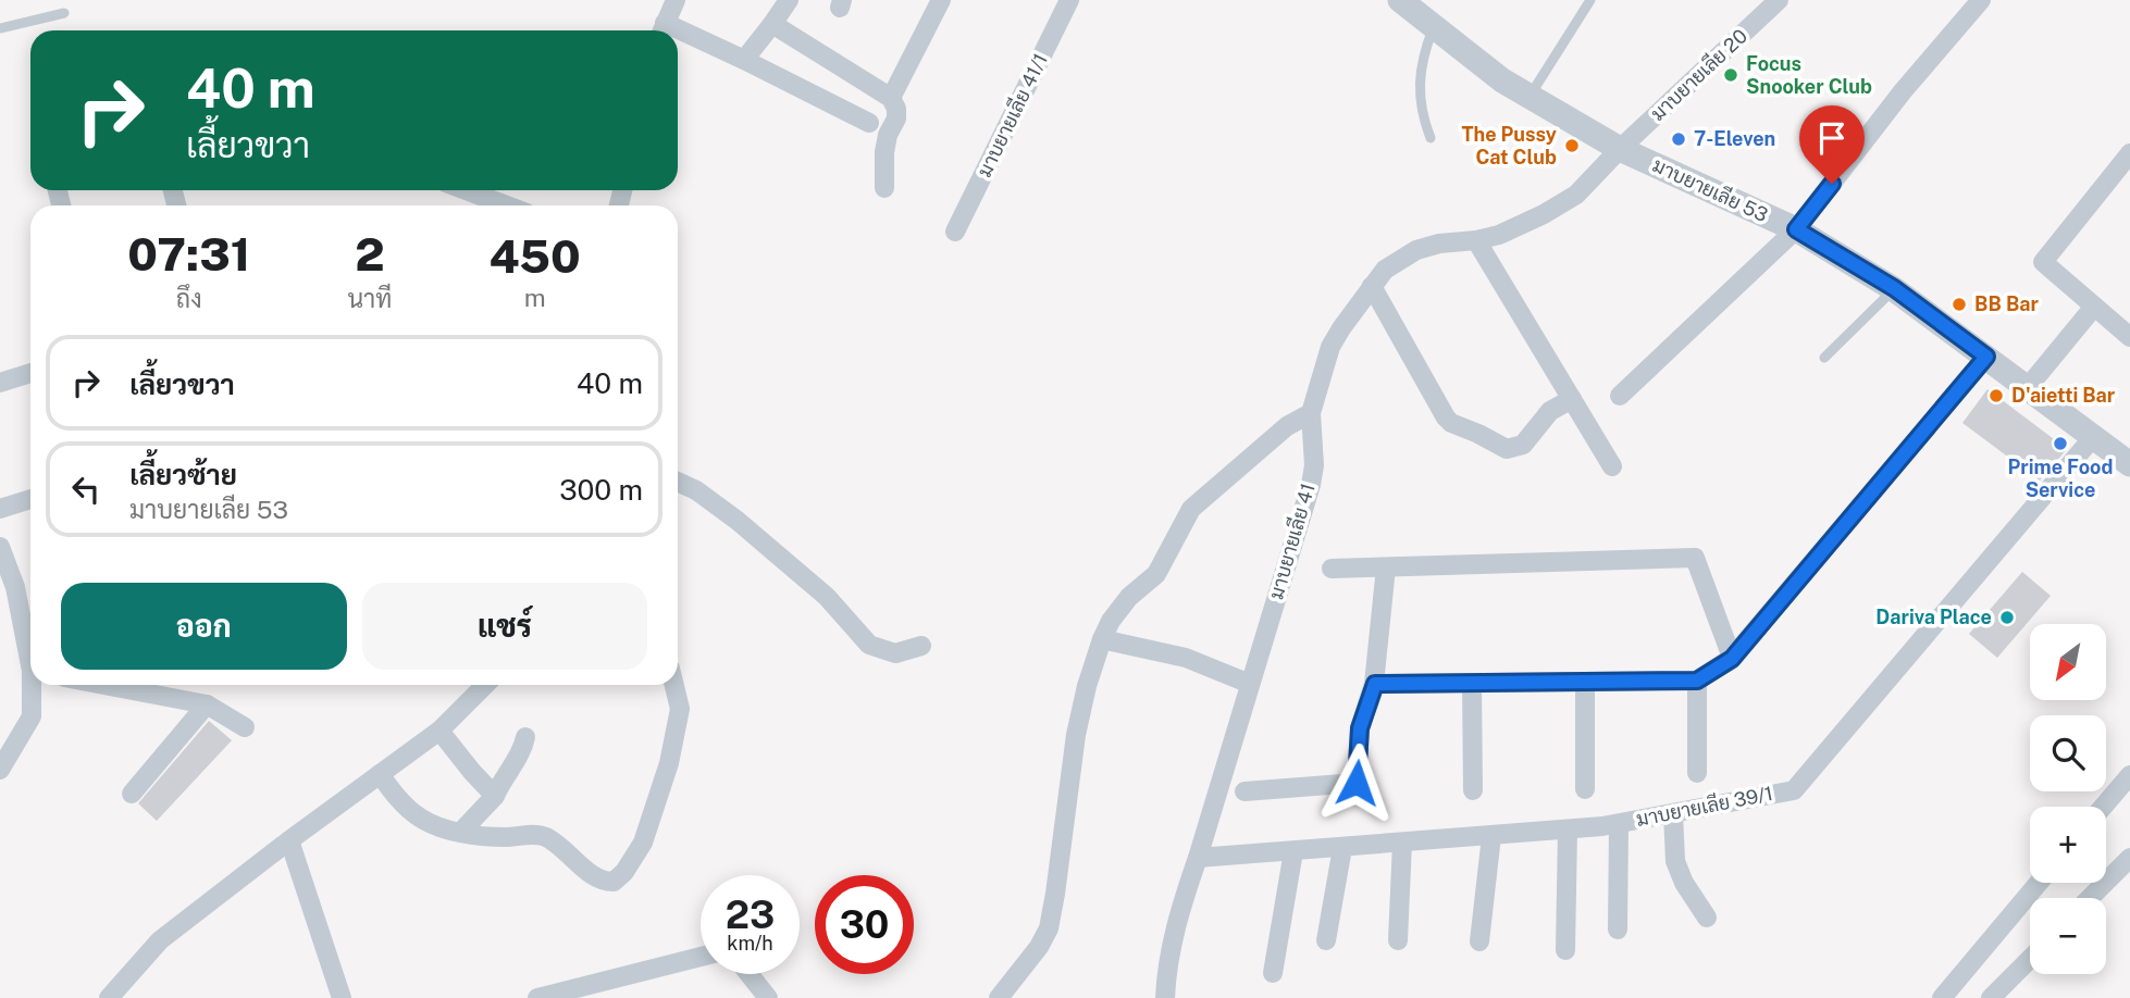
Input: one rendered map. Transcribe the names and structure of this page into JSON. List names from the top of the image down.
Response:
{
  "streets": {
    "street": [
      "มาบยายเลีย 20",
      "มาบยายเลีย 41/1",
      "มาบยายเลีย 53",
      "มาบยายเลีย 41",
      "มาบยายเลีย 39/1"
    ]
  },
  "crossings": [
    ["มาบยายเลีย 20", "มาบยายเลีย 53"],
    ["มาบยายเลีย 20", "มาบยายเลีย 41"],
    ["มาบยายเลีย 53", "มาบยายเลีย 41"],
    ["มาบยายเลีย 53", "มาบยายเลีย 39/1"],
    ["มาบยายเลีย 41", "มาบยายเลีย 39/1"]
  ],
  "places": [
    "Focus Snooker Club",
    "7-Eleven",
    "The Pussy Cat Club",
    "BB Bar",
    "D'aietti Bar",
    "Prime Food Service",
    "Dariva Place"
  ],
  "north": "bottom left",
  "page": {
    "turn": ["40 m", "เลี้ยวขวา"],
    "eta": [
      "07:31",
      "ถึง",
      "2",
      "นาที",
      "450",
      "m"
    ],
    "list": [
      {
        "name": "เลี้ยวขวา",
        "value": "40 m"
      },
      {
        "name": "เลี้ยวซ้าย",
        "note": "มาบยายเลีย 53",
        "value": "300 m"
      }
    ],
    "buttons": ["ออก", "แชร์"],
    "map_buttons": ["+", "−"],
    "speed": "23 km/h",
    "limit": "30"
  }
}
